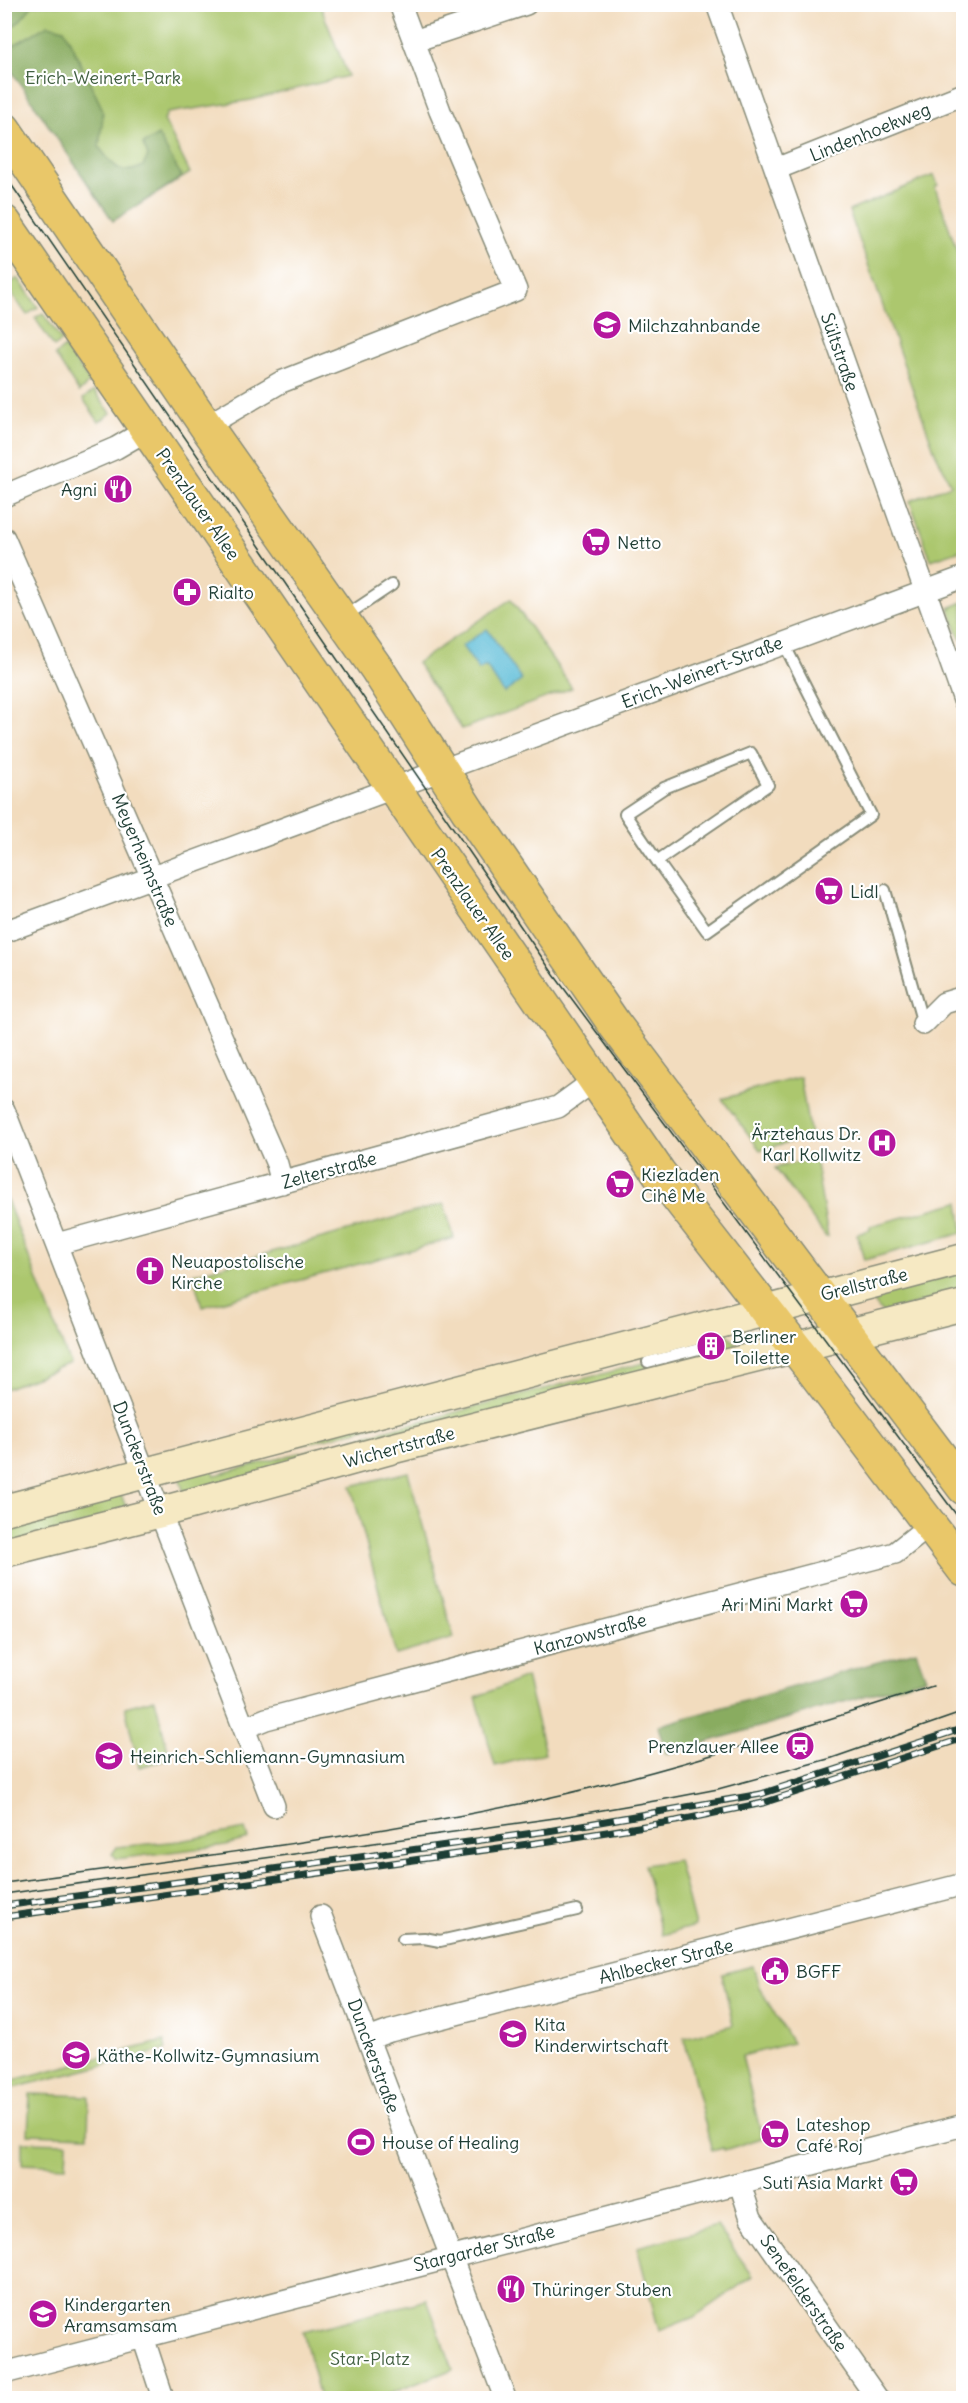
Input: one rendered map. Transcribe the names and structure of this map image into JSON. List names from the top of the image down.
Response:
{
  "streets": {
    "main road": ["Prenzlauer Allee"],
    "street": [
      "Lindenhoekweg",
      "Sültstraße",
      "Erich-Weinert-Straße",
      "Meyerheimstraße",
      "Zelterstraße",
      "Grellstraße",
      "Wichertstraße",
      "Dunckerstraße",
      "Kanzowstraße",
      "Ahlbecker Straße",
      "Stargarder Straße",
      "Senefelderstraße"
    ]
  },
  "crossings": [
    ["Lindenhoekweg", "Sültstraße"],
    ["Sültstraße", "Erich-Weinert-Straße"],
    ["Prenzlauer Allee", "Erich-Weinert-Straße"],
    ["Prenzlauer Allee", "Zelterstraße"],
    ["Prenzlauer Allee", "Grellstraße"],
    ["Prenzlauer Allee", "Wichertstraße"],
    ["Prenzlauer Allee", "Kanzowstraße"],
    ["Meyerheimstraße", "Zelterstraße"],
    ["Zelterstraße", "Dunckerstraße"],
    ["Wichertstraße", "Dunckerstraße"],
    ["Dunckerstraße", "Kanzowstraße"],
    ["Dunckerstraße", "Ahlbecker Straße"],
    ["Dunckerstraße", "Stargarder Straße"],
    ["Stargarder Straße", "Senefelderstraße"]
  ],
  "parks": ["Erich-Weinert-Park", "Star-Platz"],
  "places": {
    "school or university": [
      "Milchzahnbande",
      "Heinrich-Schliemann-Gymnasium",
      "Kita Kinderwirtschaft",
      "Käthe-Kollwitz-Gymnasium",
      "Kindergarten Aramsamsam"
    ],
    "restaurant": ["Agni", "Thüringer Stuben"],
    "supermarket": [
      "Netto",
      "Lidl",
      "Kiezladen Cihê Me",
      "Ari Mini Markt",
      "Lateshop Café Roj",
      "Suti Asia Markt"
    ],
    "pharmacy": ["Rialto"],
    "hospital": ["Ärztehaus Dr. Karl Kollwitz"],
    "church": ["Neuapostolische Kirche"],
    "building": ["Berliner Toilette"],
    "station": ["Prenzlauer Allee"],
    "public building": ["BGFF"],
    "sports": ["House of Healing"]
  }
}
